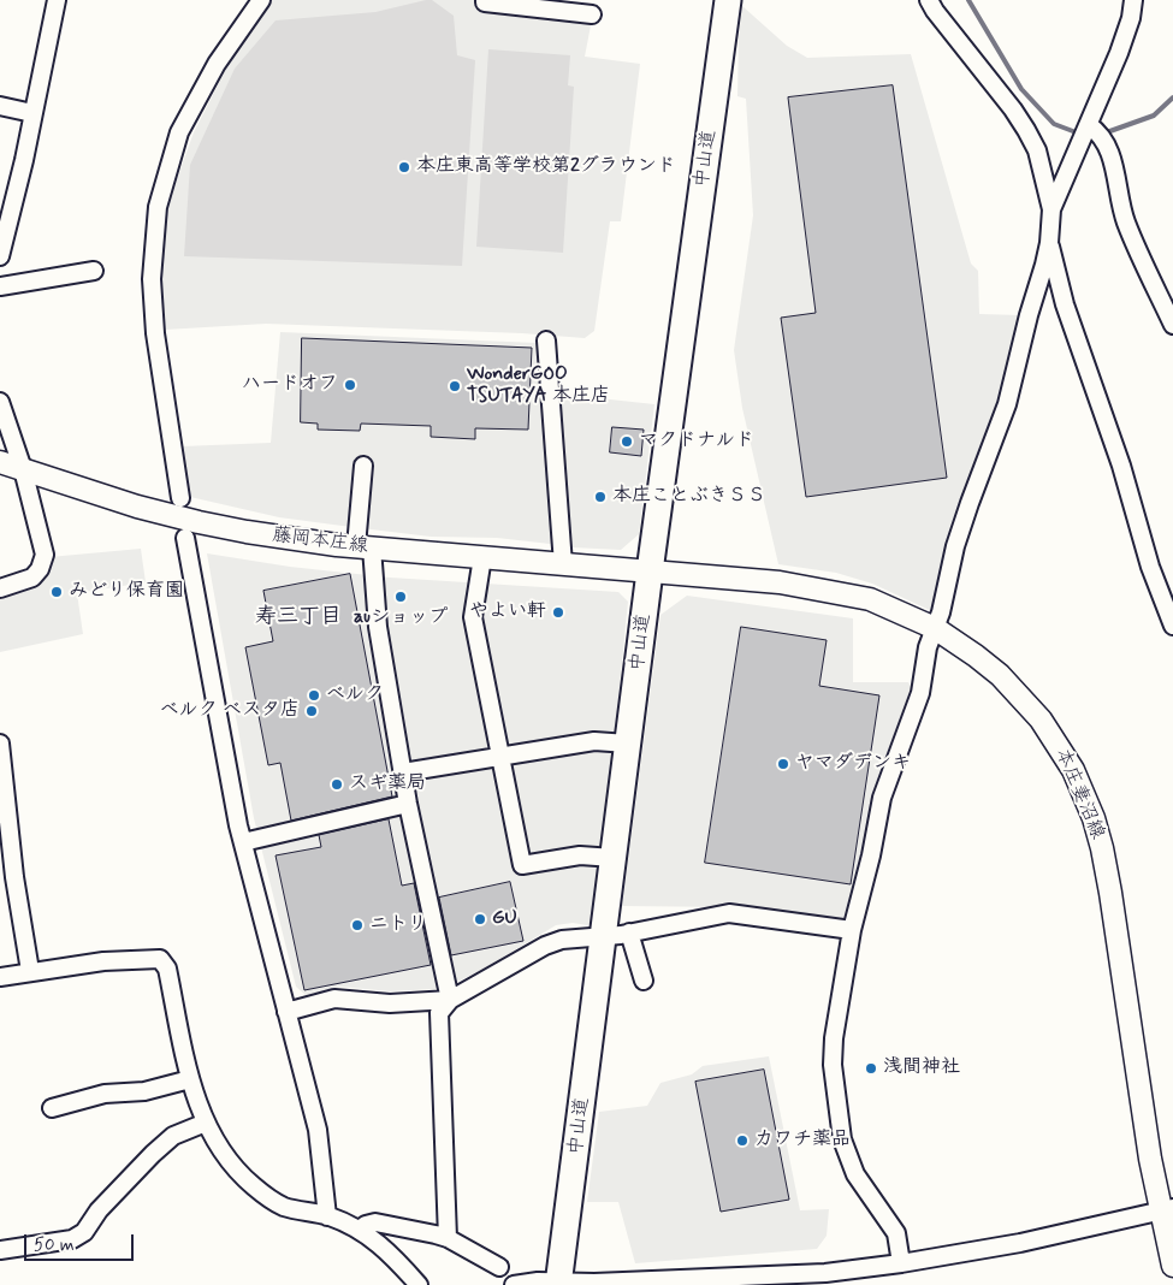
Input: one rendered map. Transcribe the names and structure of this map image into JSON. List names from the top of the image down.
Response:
{
  "streets": {
    "highway": ["中山道"],
    "main road": ["藤岡本庄線", "本庄妻沼線"]
  },
  "crossings": [
    ["中山道", "藤岡本庄線"],
    ["中山道", "本庄妻沼線"],
    ["藤岡本庄線", "本庄妻沼線"]
  ],
  "districts": ["寿三丁目"],
  "places": [
    "本庄東高等学校第2グラウンド",
    "ハードオフ",
    "WonderGOO TSUTAYA 本庄店",
    "マクドナルド",
    "本庄ことぶきＳＳ",
    "みどり保育園",
    "auショップ",
    "やよい軒",
    "ベルク",
    "ベルク ベスタ店",
    "ヤマダデンキ",
    "スギ薬局",
    "GU",
    "ニトリ",
    "浅間神社",
    "カワチ薬品"
  ],
  "scale_bar": "50 m"
}
